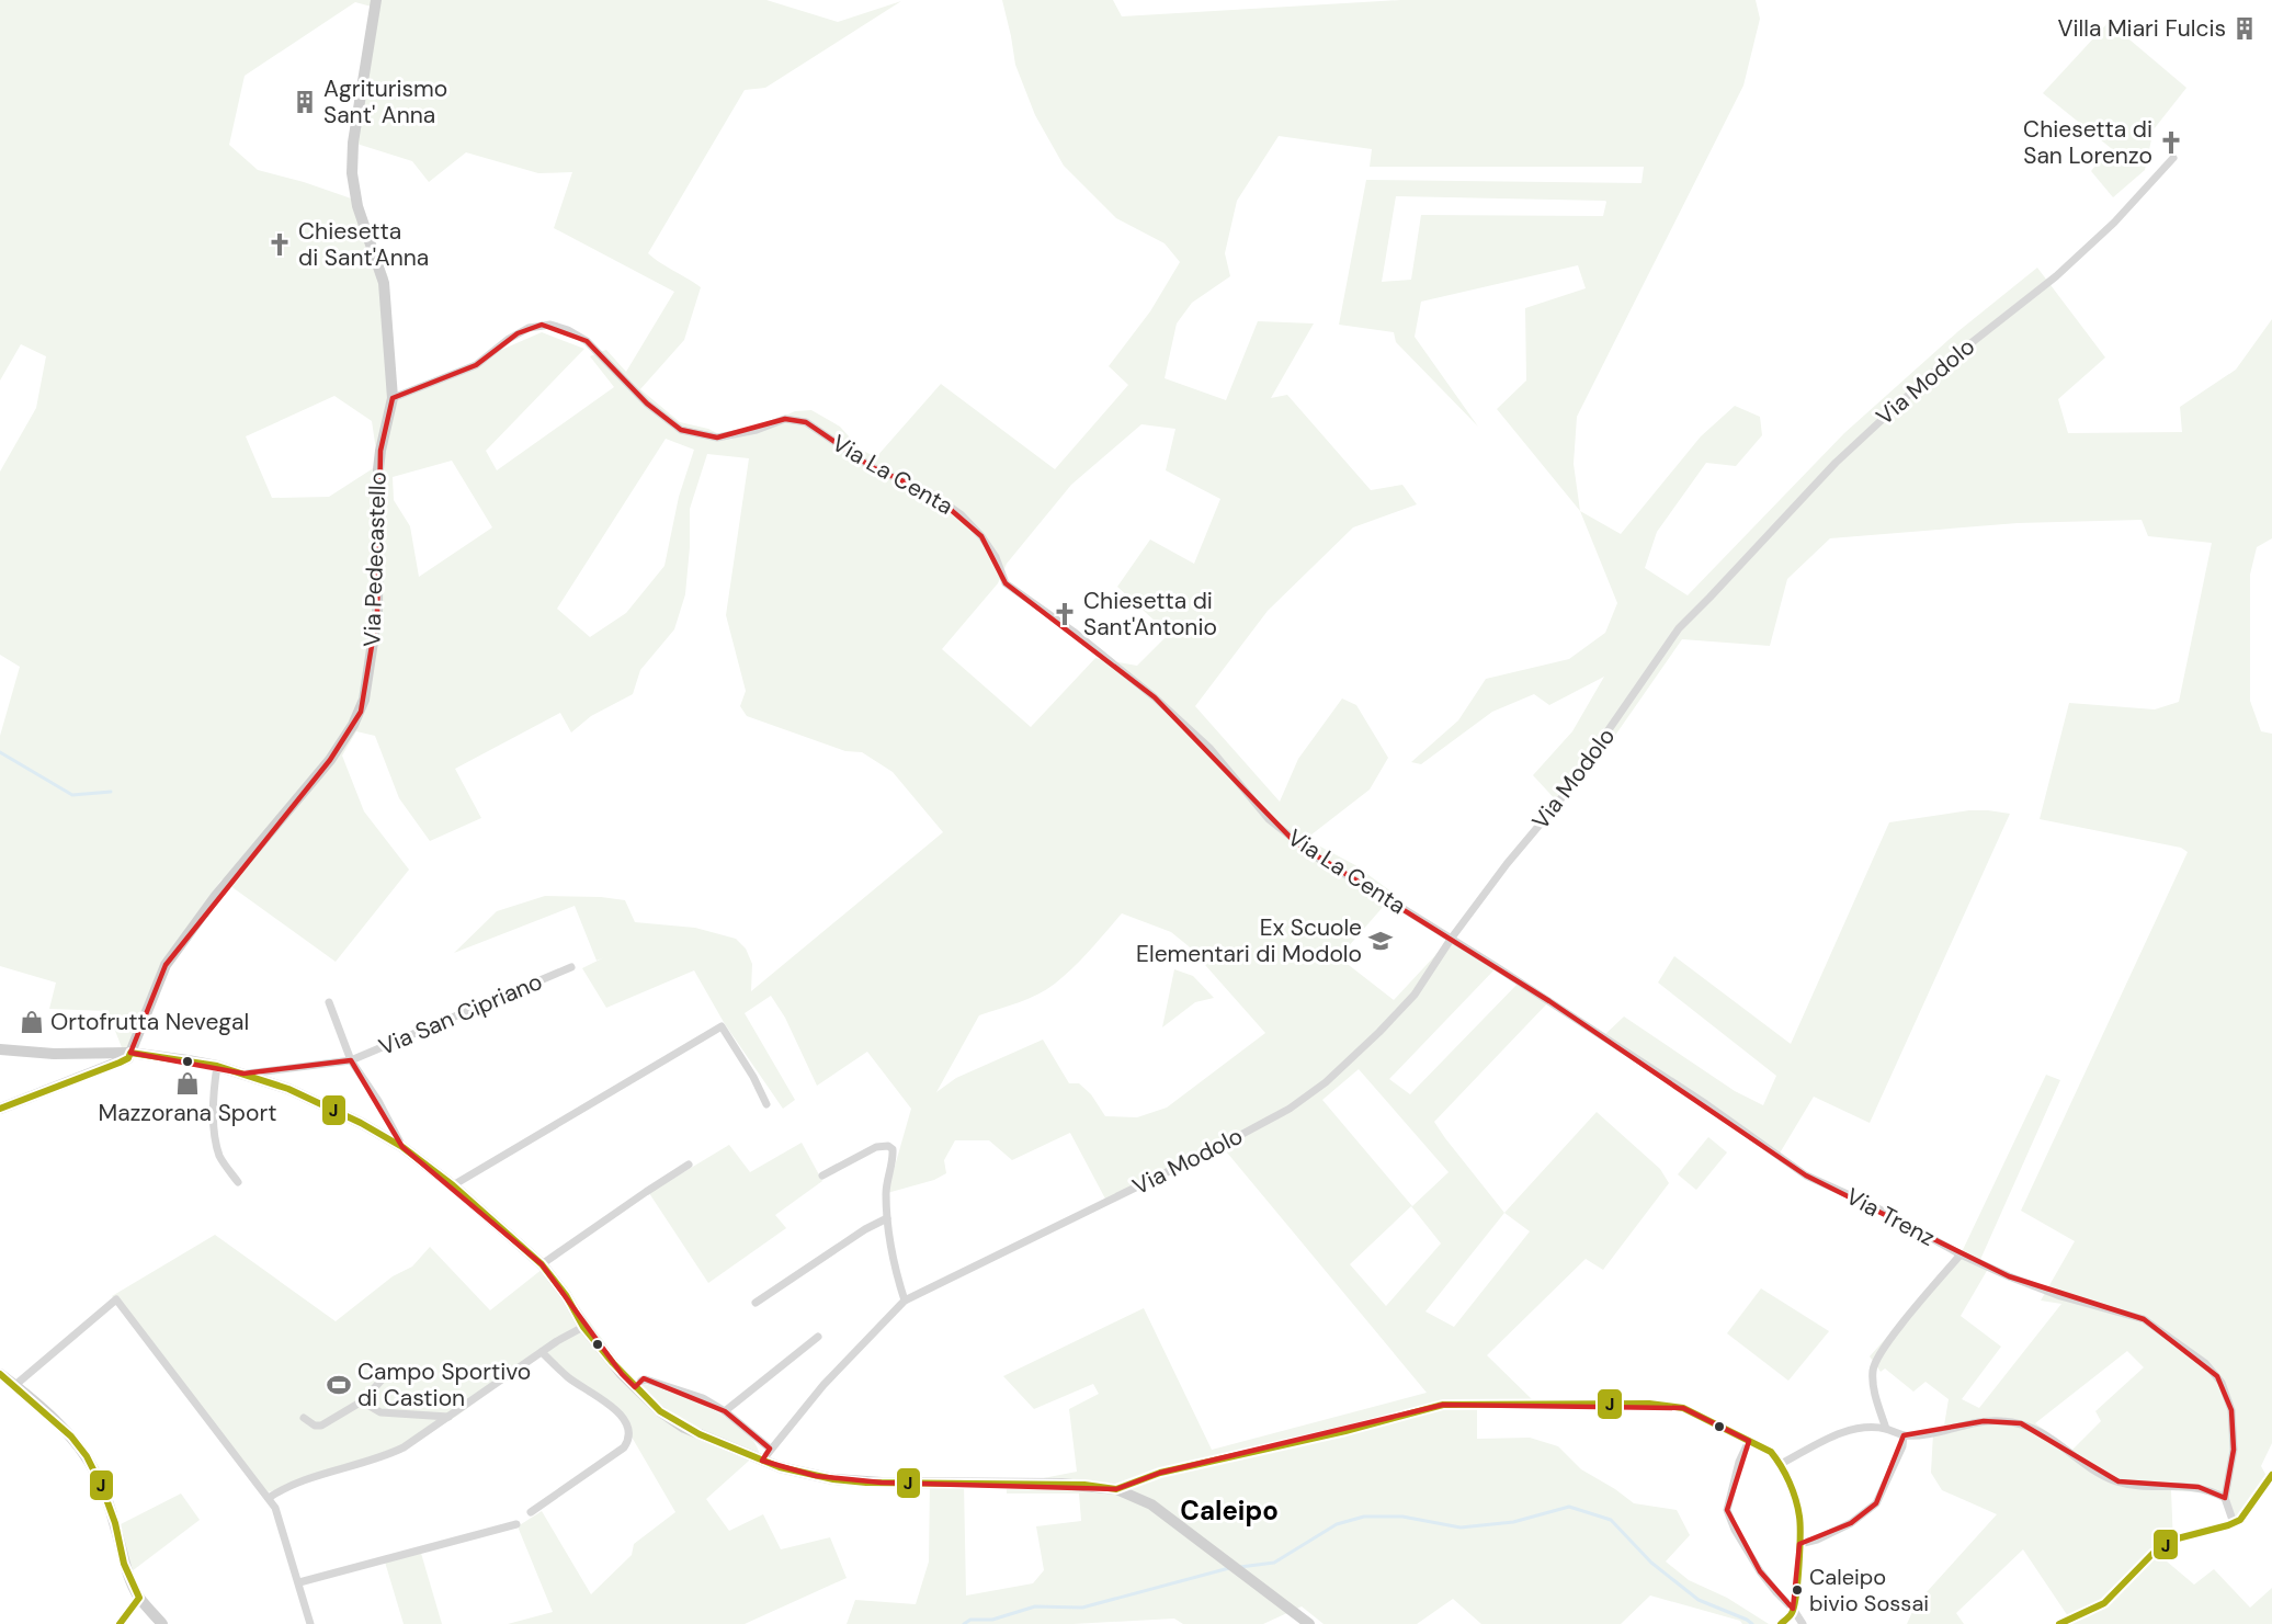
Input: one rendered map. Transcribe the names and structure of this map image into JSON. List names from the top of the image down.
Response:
{
  "streets": {
    "street": [
      "Via Modolo",
      "Via La Centa",
      "Via Pedecastello",
      "Via San Cipriano",
      "Via Trenz"
    ]
  },
  "crossings": [
    ["Via Modolo", "Via La Centa"],
    ["Via Modolo", "Via San Cipriano"],
    ["Via Modolo", "Via Trenz"],
    ["Via La Centa", "Via Pedecastello"],
    ["Via La Centa", "Via Trenz"],
    ["Via Pedecastello", "Via San Cipriano"]
  ],
  "districts": ["Caleipo"],
  "places": {
    "building": ["Villa Miari Fulcis", "Agriturismo Sant' Anna"],
    "church": ["Chiesetta di San Lorenzo", "Chiesetta di Sant'Anna", "Chiesetta di Sant'Antonio"],
    "school or university": ["Ex Scuole Elementari di Modolo"],
    "shop": ["Ortofrutta Nevegal", "Mazzorana Sport"],
    "sports": ["Campo Sportivo di Castion"],
    "other": ["Caleipo bivio Sossai"]
  },
  "lines": ["transit line J"]
}
